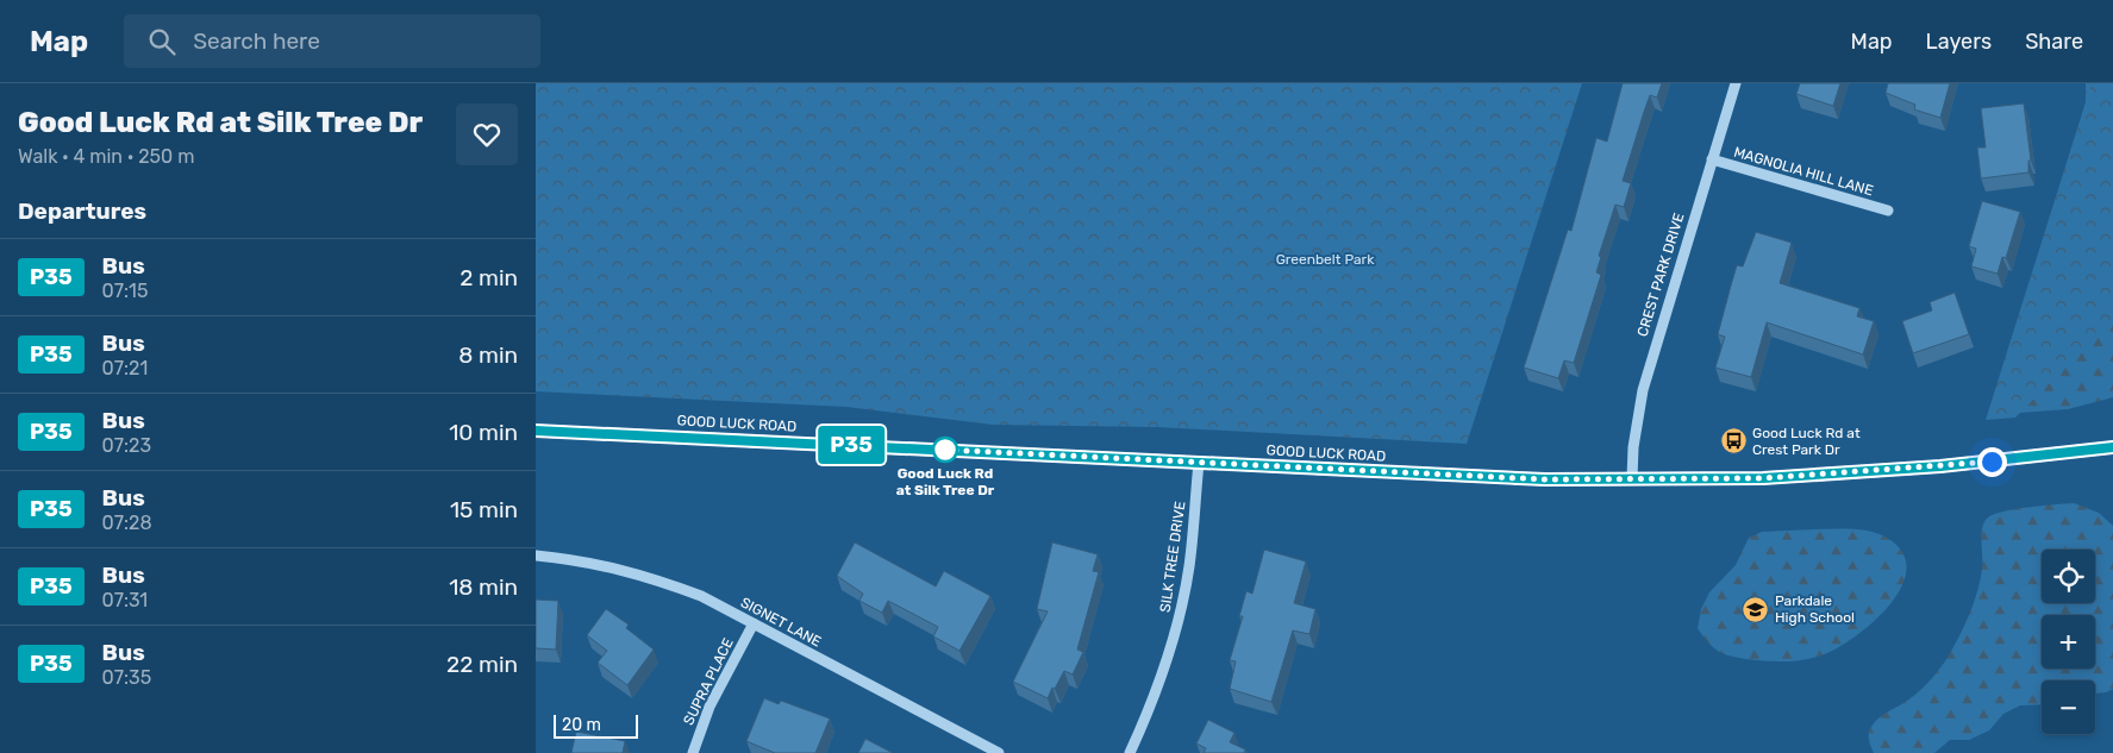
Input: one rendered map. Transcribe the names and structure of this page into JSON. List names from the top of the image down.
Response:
{
  "streets": {
    "main road": ["GOOD LUCK ROAD"],
    "street": [
      "MAGNOLIA HILL LANE",
      "CREST PARK DRIVE",
      "SILK TREE DRIVE",
      "SIGNET LANE",
      "SUPRA PLACE"
    ]
  },
  "crossings": [
    ["MAGNOLIA HILL LANE", "CREST PARK DRIVE"],
    ["CREST PARK DRIVE", "GOOD LUCK ROAD"],
    ["GOOD LUCK ROAD", "SILK TREE DRIVE"],
    ["SIGNET LANE", "SUPRA PLACE"]
  ],
  "parks": ["Greenbelt Park"],
  "places": {
    "bus stop": ["Good Luck Rd at Crest Park Dr"],
    "other": ["Good Luck Rd at Silk Tree Dr"],
    "school or university": ["Parkdale High School"]
  },
  "lines": ["bus line P35"],
  "scale_bar": "20 m",
  "page": {
    "header": "Map",
    "search": "Search here",
    "nav": ["Map", "Layers", "Share"],
    "heading": [
      ["Good Luck Rd at Silk Tree Dr", "Walk · 4 min · 250 m"],
      "Departures"
    ],
    "on_map": "P35",
    "list": [
      {
        "mark": "P35",
        "name": "Bus",
        "note": "07:15",
        "value": "2 min"
      },
      {
        "mark": "P35",
        "name": "Bus",
        "note": "07:21",
        "value": "8 min"
      },
      {
        "mark": "P35",
        "name": "Bus",
        "note": "07:23",
        "value": "10 min"
      },
      {
        "mark": "P35",
        "name": "Bus",
        "note": "07:28",
        "value": "15 min"
      },
      {
        "mark": "P35",
        "name": "Bus",
        "note": "07:31",
        "value": "18 min"
      },
      {
        "mark": "P35",
        "name": "Bus",
        "note": "07:35",
        "value": "22 min"
      }
    ],
    "map_buttons": ["+", "−"],
    "scale": "20 m"
  }
}
